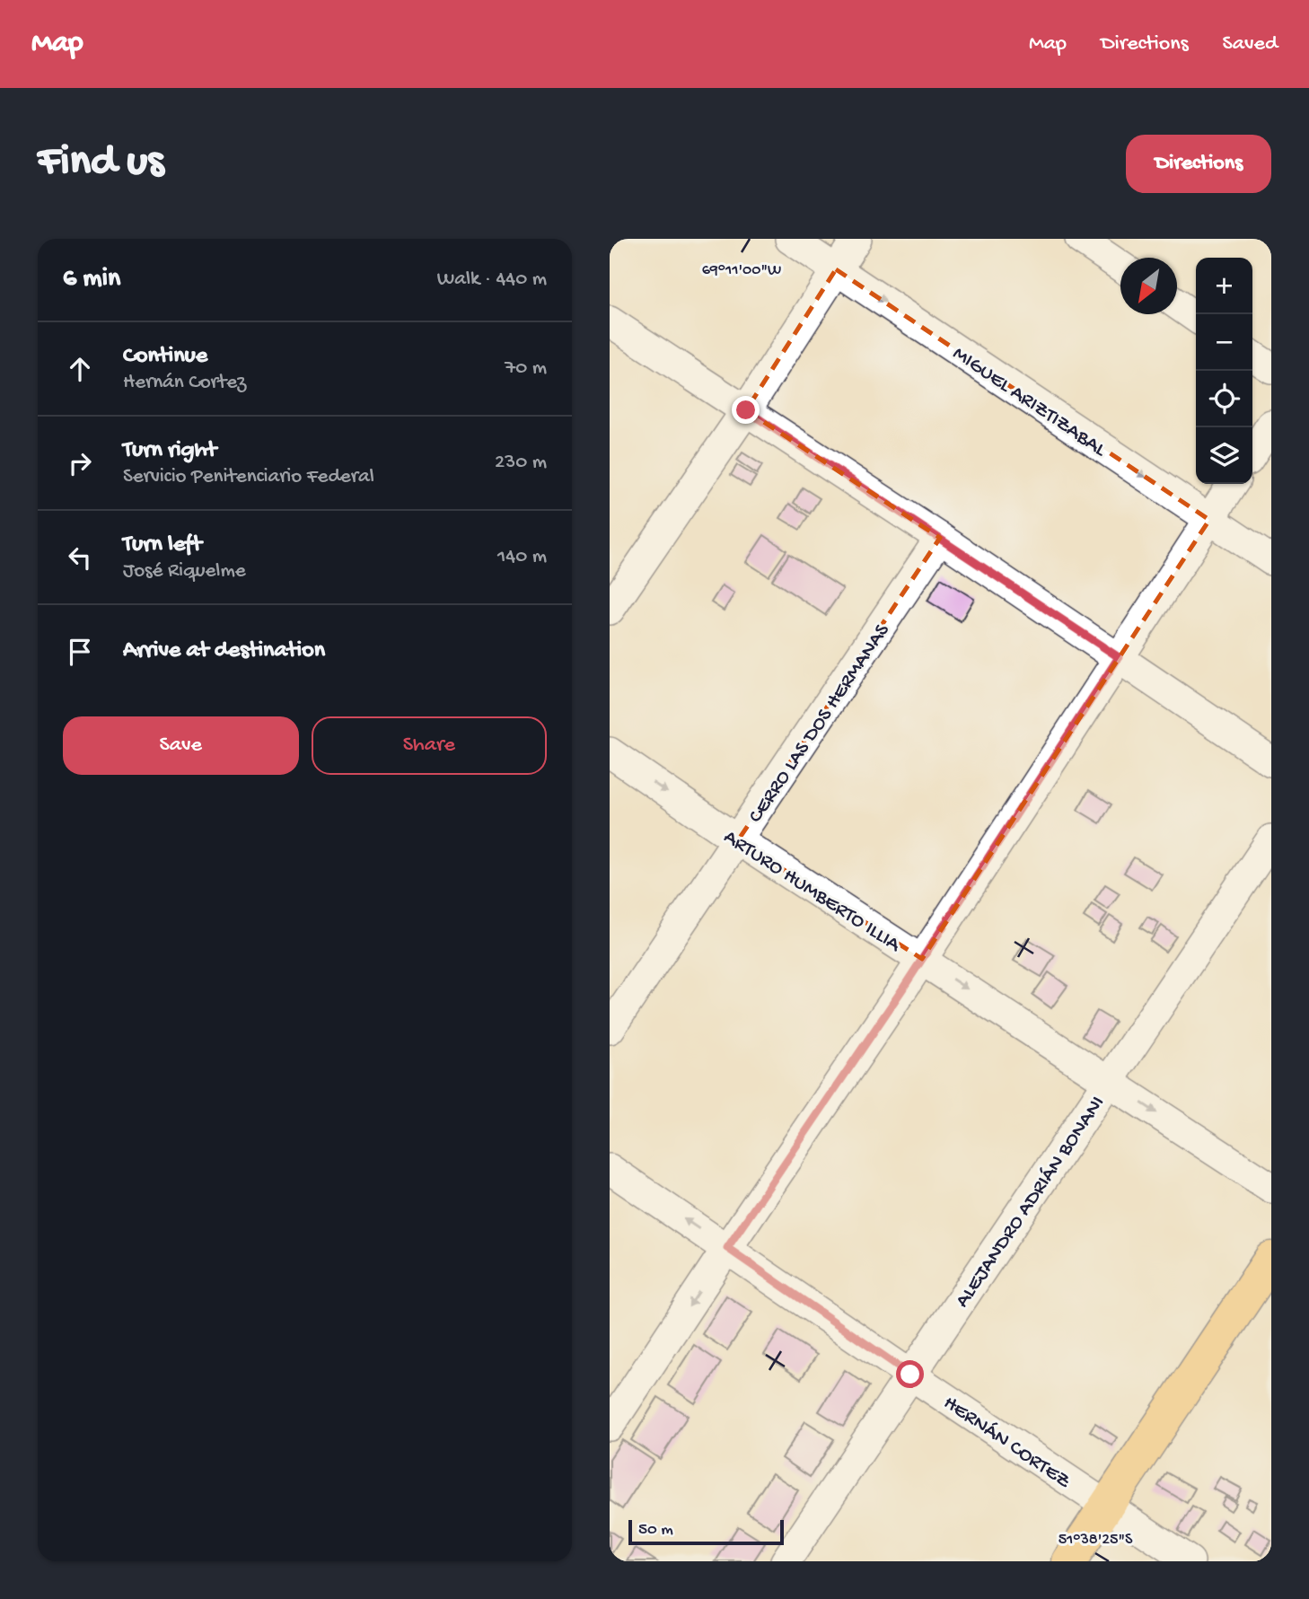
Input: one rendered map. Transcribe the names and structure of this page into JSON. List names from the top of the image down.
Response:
{
  "streets": {
    "street": [
      "MIGUEL ARIZTIZABAL",
      "CERRO LAS DOS HERMANAS",
      "ARTURO HUMBERTO ILLIA",
      "ALEJANDRO ADRIÁN BONANI",
      "HERNÁN CORTEZ"
    ]
  },
  "crossings": [
    ["CERRO LAS DOS HERMANAS", "ARTURO HUMBERTO ILLIA"],
    ["ARTURO HUMBERTO ILLIA", "ALEJANDRO ADRIÁN BONANI"],
    ["ALEJANDRO ADRIÁN BONANI", "HERNÁN CORTEZ"]
  ],
  "one_way": ["ARTURO HUMBERTO ILLIA"],
  "scale_bar": "50 m",
  "north": "bottom left",
  "page": {
    "header": "Map",
    "nav": ["Map", "Directions", "Saved"],
    "buttons": [
      "Directions",
      ["Save", "Share"]
    ],
    "title": "Find us",
    "heading": ["6 min", "Walk · 440 m"],
    "map_buttons": ["+", "−"],
    "list": [
      ["Continue", "Hernán Cortez", "70 m"],
      ["Turn right", "Servicio Penitenciario Federal", "230 m"],
      ["Turn left", "José Riquelme", "140 m"],
      "Arrive at destination"
    ],
    "scale": "50 m"
  },
  "coordinates": ["69°11'00\"W", "51°38'25\"S"]
}
